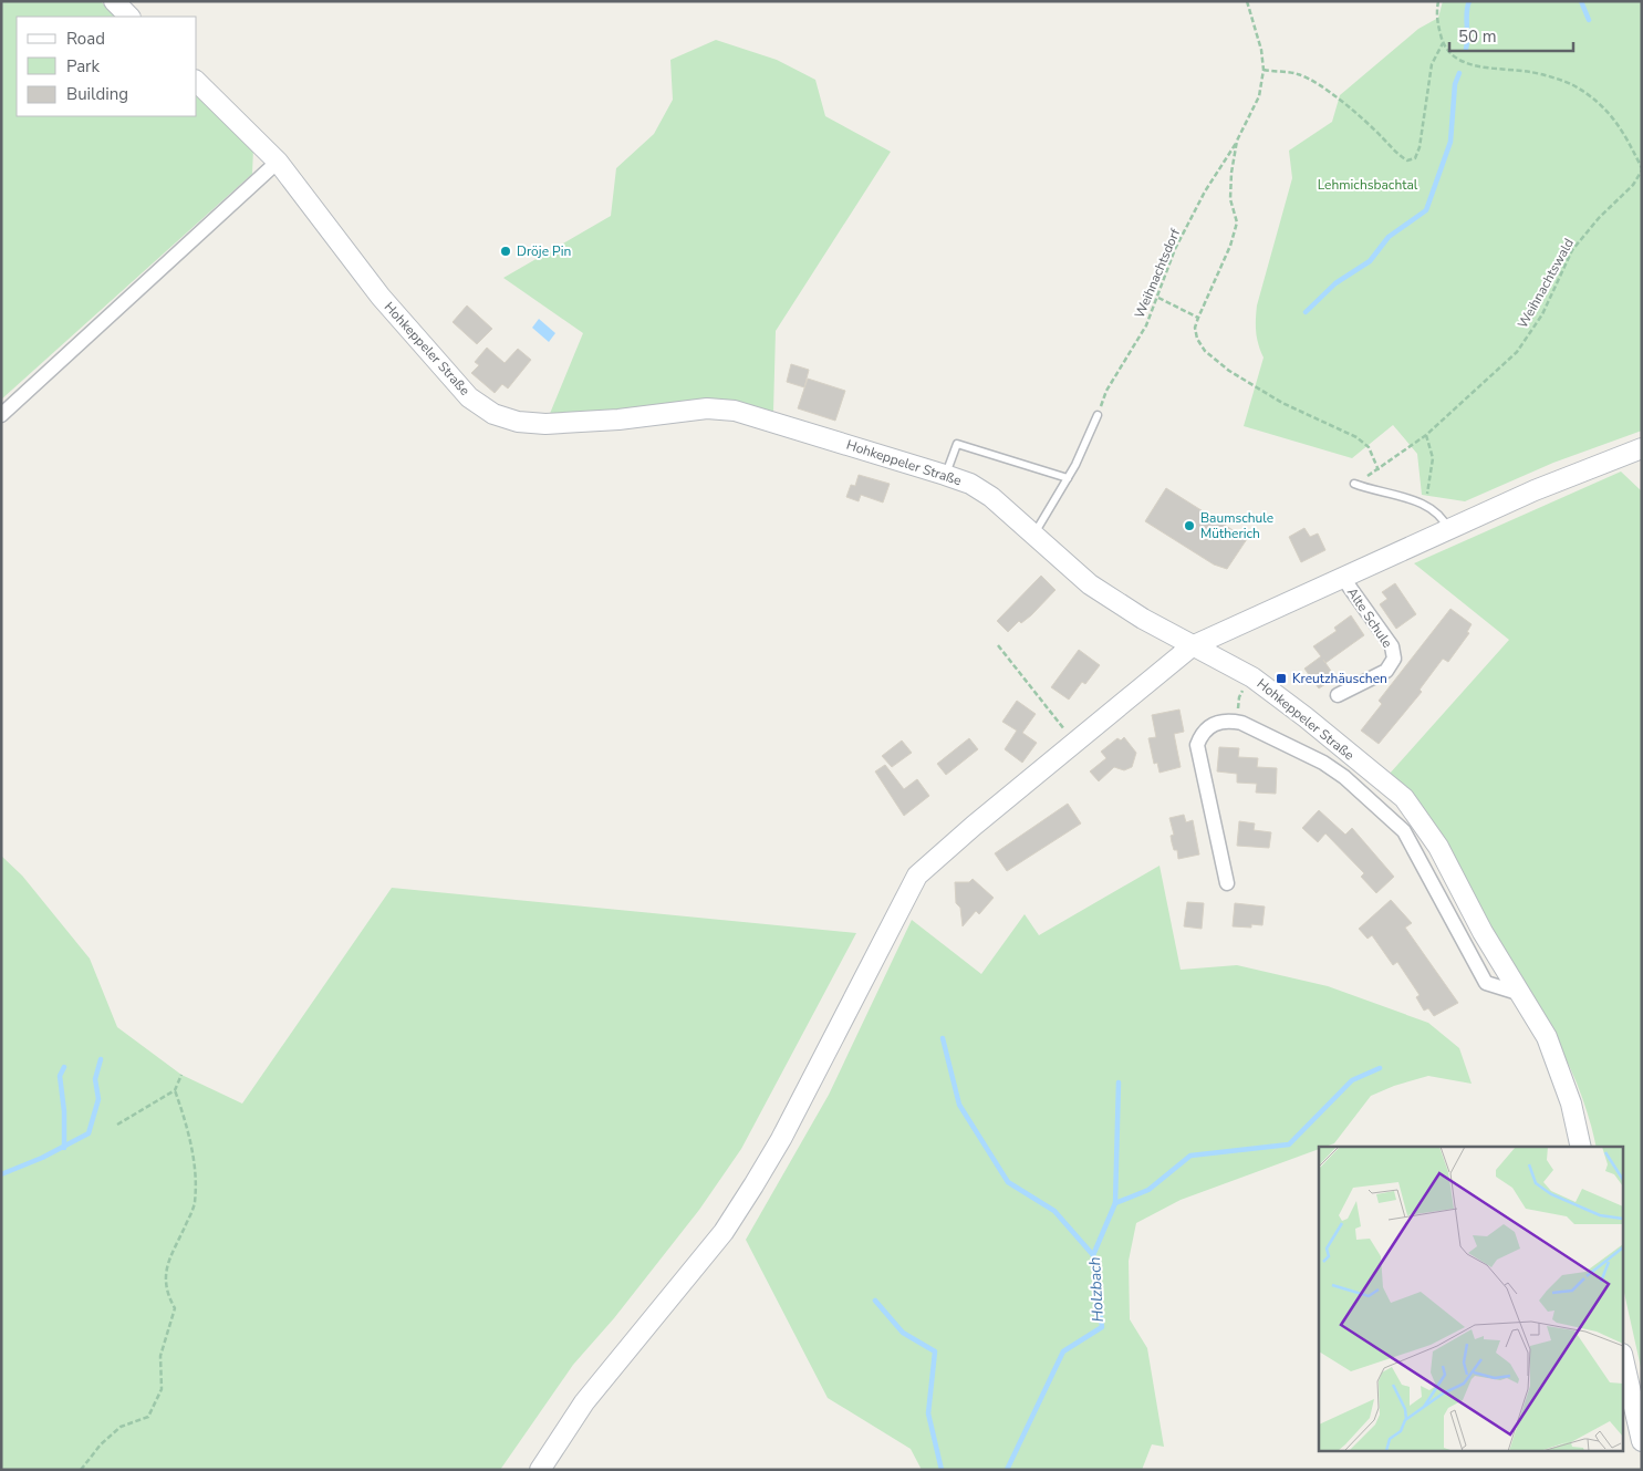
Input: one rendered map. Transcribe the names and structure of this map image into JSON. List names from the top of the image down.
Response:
{
  "streets": {
    "street": ["Hohkeppeler Straße", "Alte Schule"],
    "path": ["Weihnachtsdorf", "Weihnachtswald"]
  },
  "water": ["Holzbach"],
  "parks": ["Lehmichsbachtal"],
  "places": {
    "other": ["Dröje Pin", "Baumschule Mütherich"],
    "transit": ["Kreutzhäuschen"]
  },
  "legend": ["Road", "Park", "Building"],
  "scale_bar": "50 m"
}
